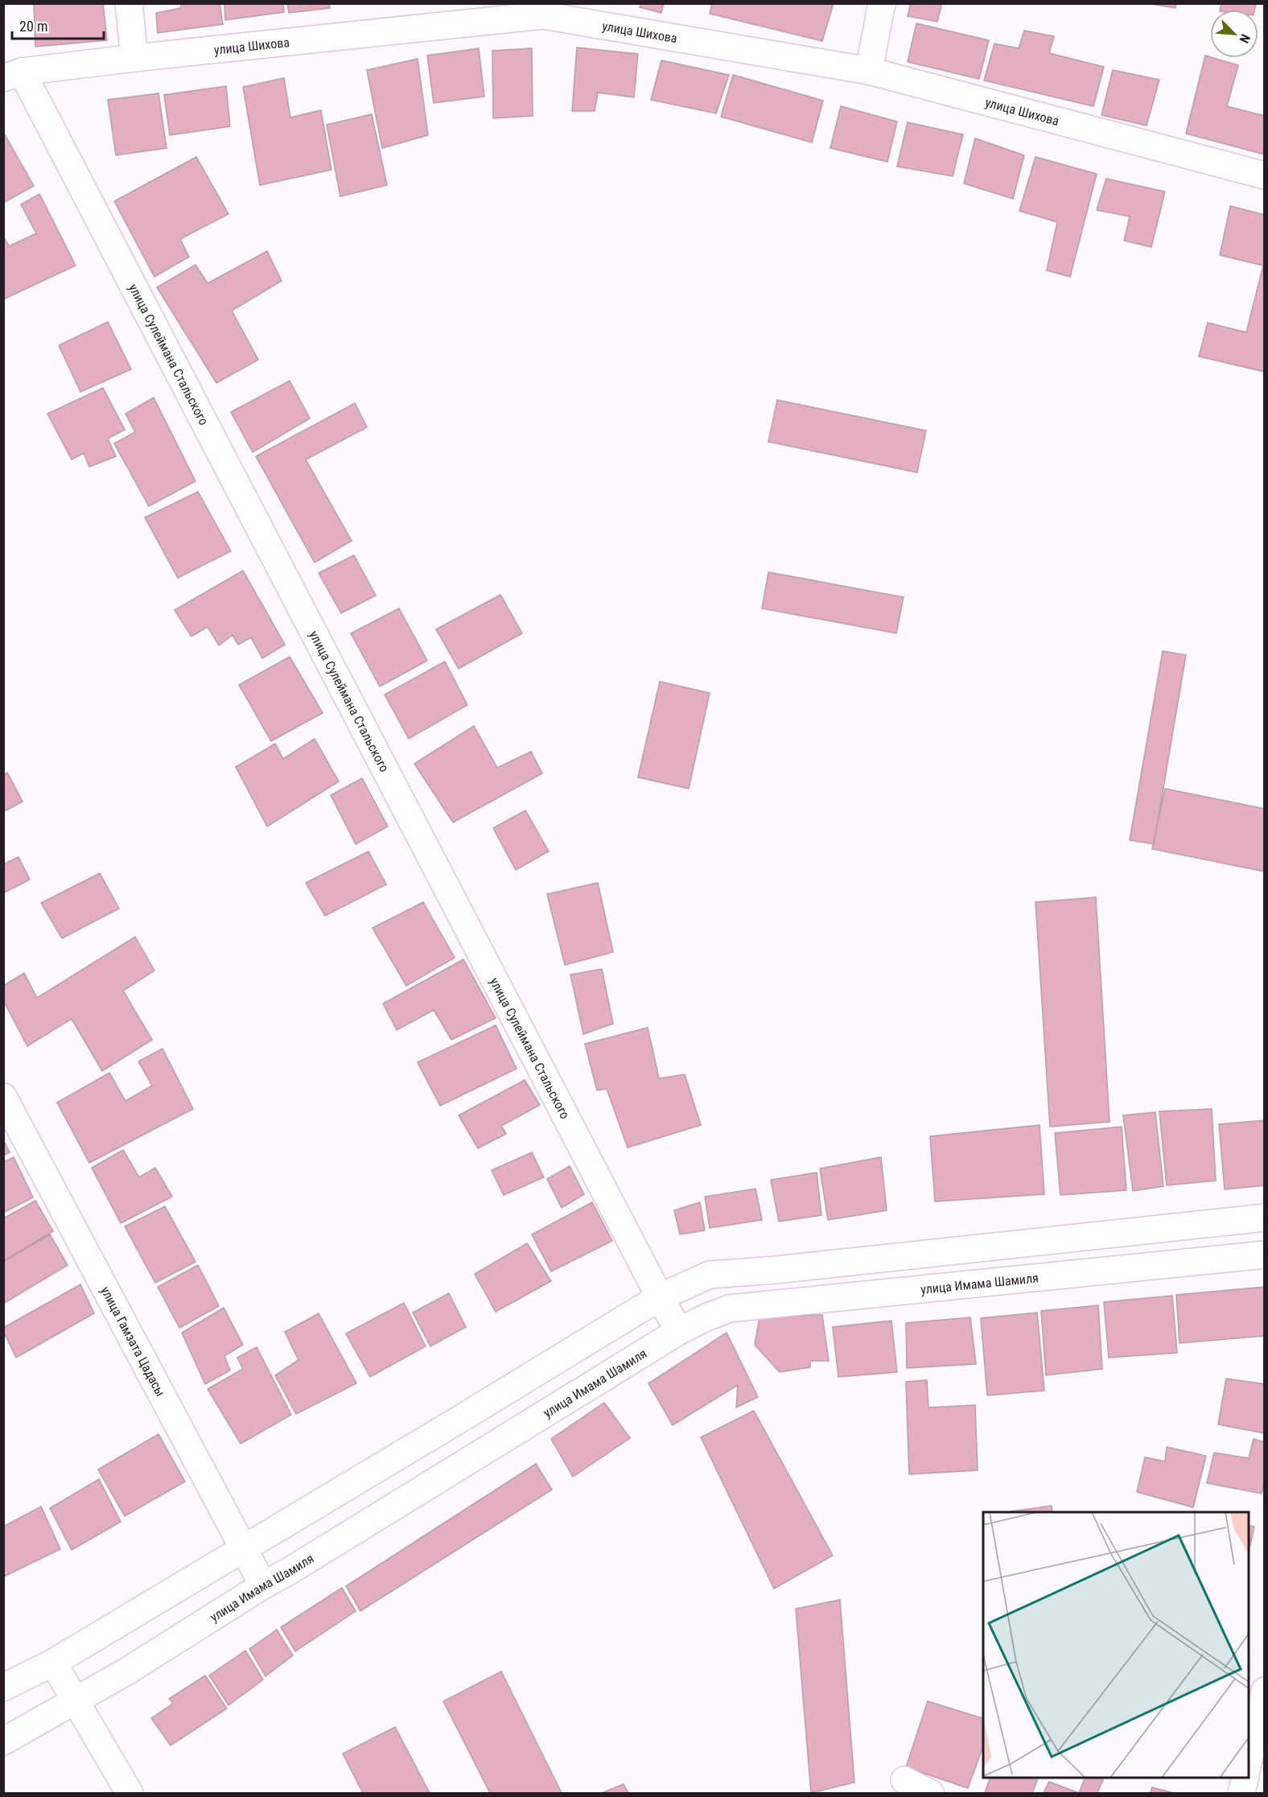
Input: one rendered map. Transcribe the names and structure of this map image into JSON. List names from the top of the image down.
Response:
{
  "streets": {
    "street": [
      "улица Шихова",
      "улица Сулеймана Стальского",
      "улица Имама Шамиля",
      "улица Гамзата Цадасы"
    ]
  },
  "crossings": [
    ["улица Шихова", "улица Сулеймана Стальского"],
    ["улица Сулеймана Стальского", "улица Имама Шамиля"],
    ["улица Имама Шамиля", "улица Гамзата Цадасы"]
  ],
  "scale_bar": "20 m",
  "north": "bottom right"
}
